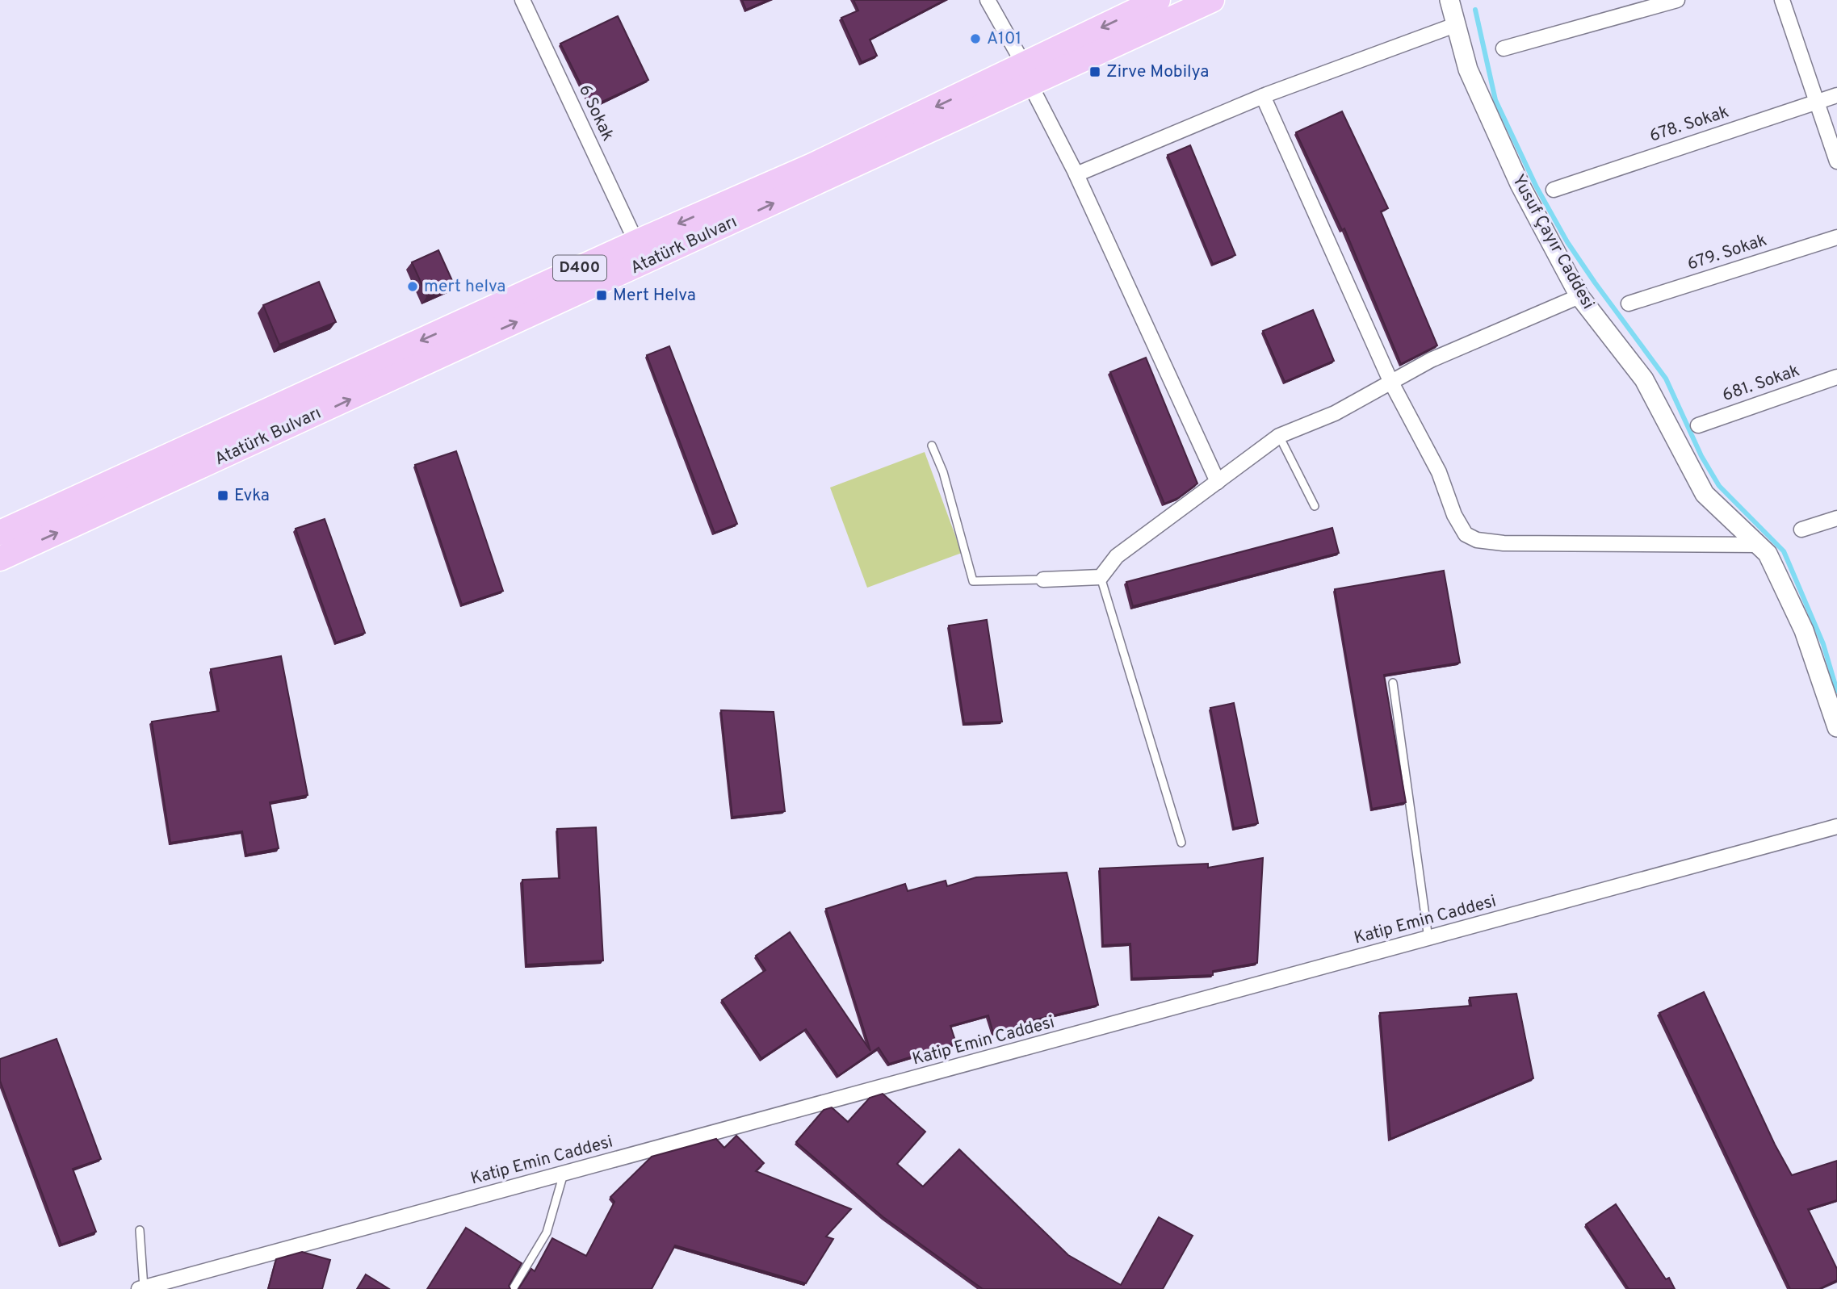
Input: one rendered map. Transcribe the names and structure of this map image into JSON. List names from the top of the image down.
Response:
{
  "streets": {
    "main road": ["Atatürk Bulvarı", "D400"],
    "street": [
      "6 Sokak",
      "678. Sokak",
      "Yusuf Çayır Caddesi",
      "679. Sokak",
      "681. Sokak",
      "Katip Emin Caddesi"
    ]
  },
  "crossings": [
    ["6 Sokak", "Atatürk Bulvarı"]
  ],
  "places": {
    "other": ["A101", "mert helva"],
    "transit": ["Zirve Mobilya", "Mert Helva", "Evka"]
  }
}
